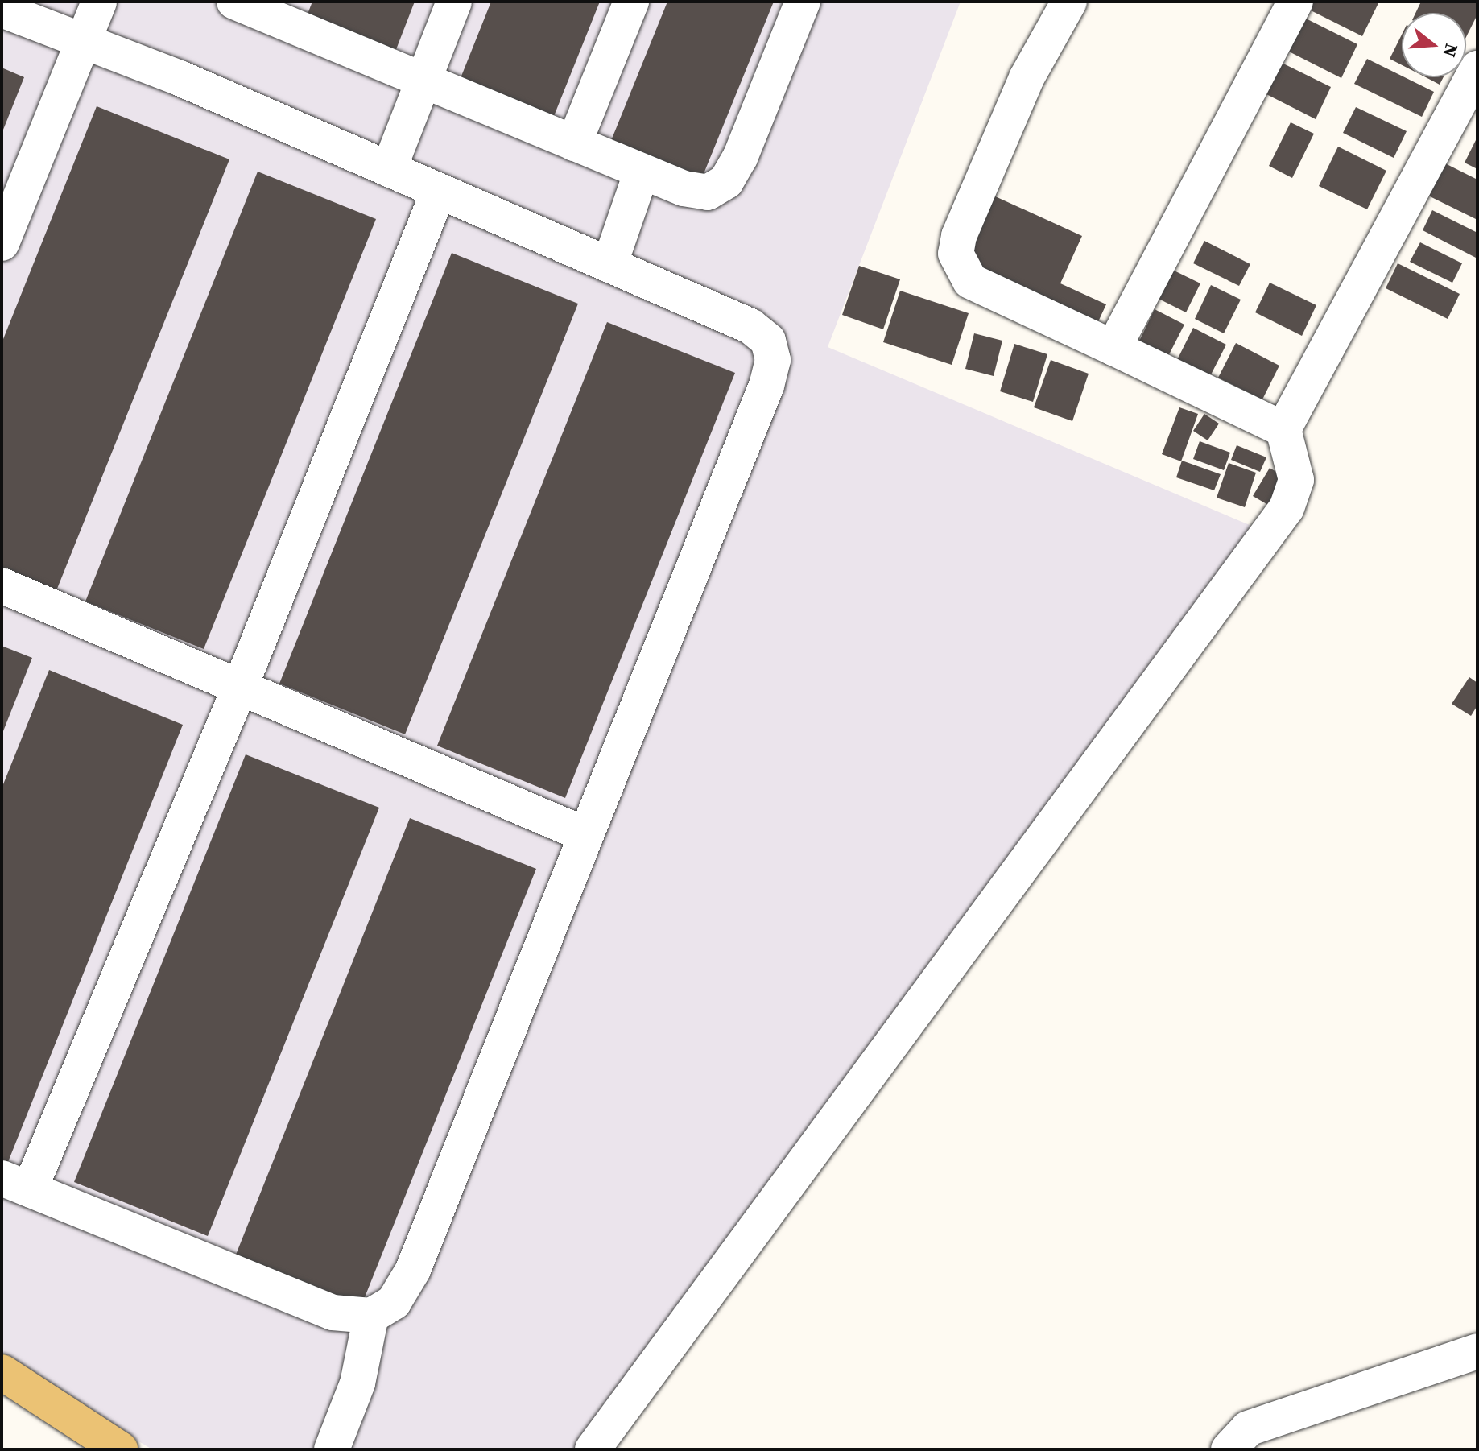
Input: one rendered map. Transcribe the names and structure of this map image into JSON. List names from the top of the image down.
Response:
{
  "north": "right"
}
